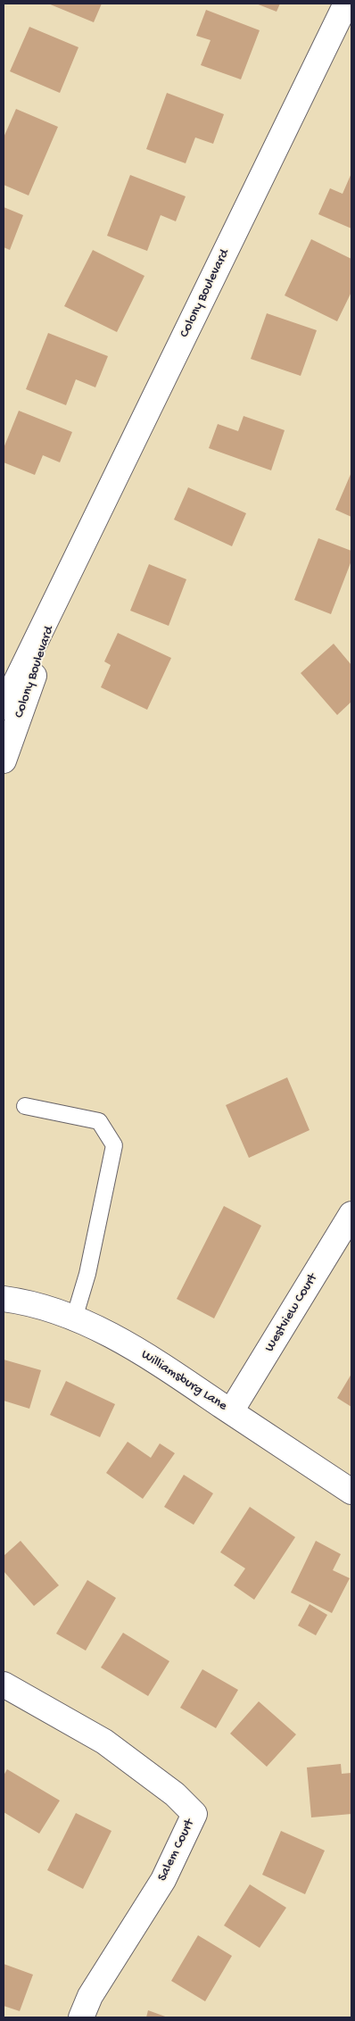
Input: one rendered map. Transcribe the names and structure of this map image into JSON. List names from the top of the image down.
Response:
{
  "streets": {
    "street": [
      "Colony Boulevard",
      "Westview Court",
      "Williamsburg Lane",
      "Salem Court"
    ]
  },
  "crossings": [
    ["Westview Court", "Williamsburg Lane"]
  ]
}
